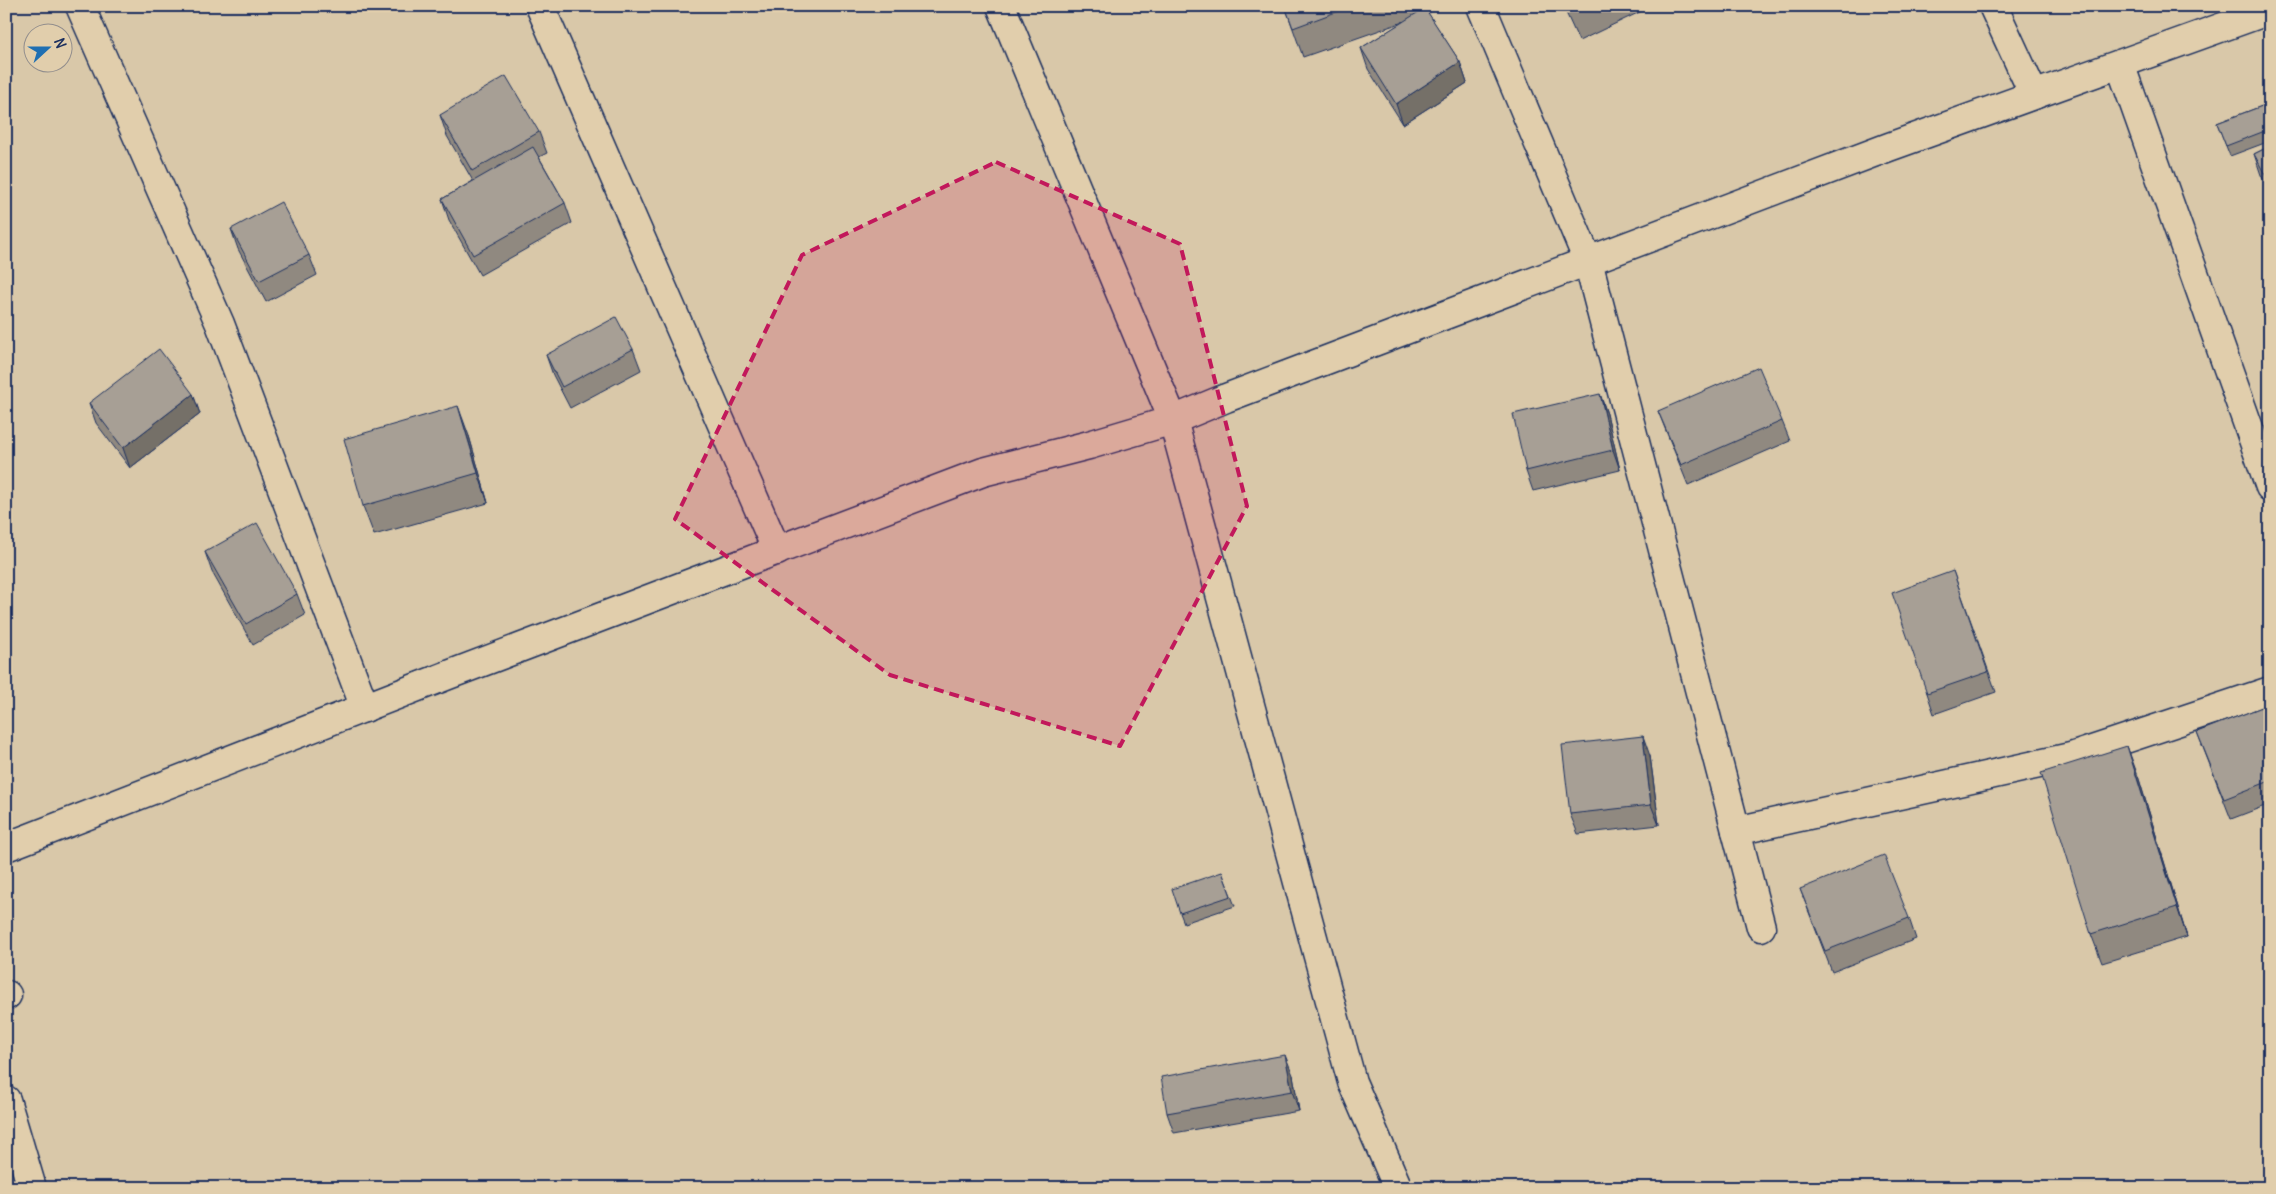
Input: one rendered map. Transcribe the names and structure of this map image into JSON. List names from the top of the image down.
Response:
{
  "north": "right"
}
